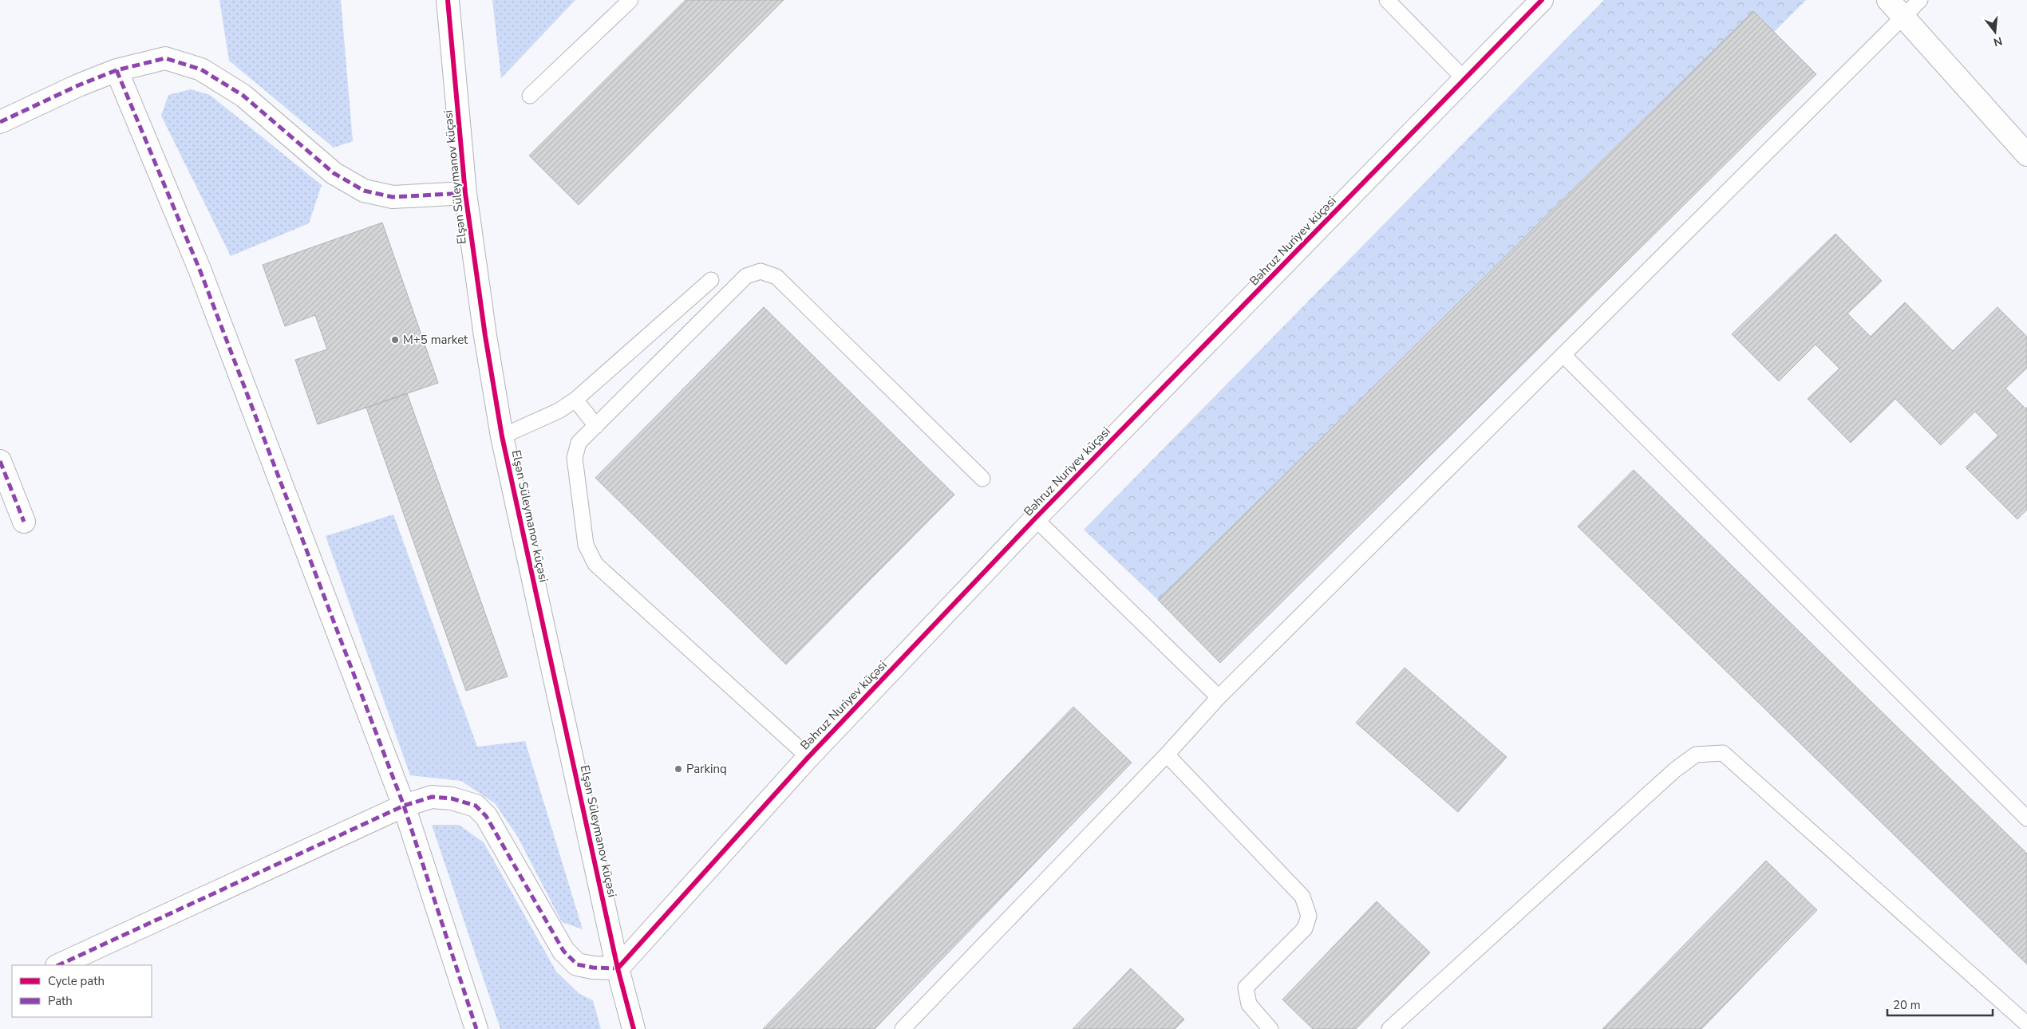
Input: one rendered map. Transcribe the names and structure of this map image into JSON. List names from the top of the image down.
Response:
{
  "streets": {
    "street": ["Elşən Süleymanov küçəsi", "Bəhruz Nuriyev küçəsi"]
  },
  "crossings": [
    ["Elşən Süleymanov küçəsi", "Bəhruz Nuriyev küçəsi"]
  ],
  "places": ["М+5 market", "Parkinq"],
  "legend": ["Cycle path", "Path"],
  "scale_bar": "20 m",
  "north": "bottom"
}
